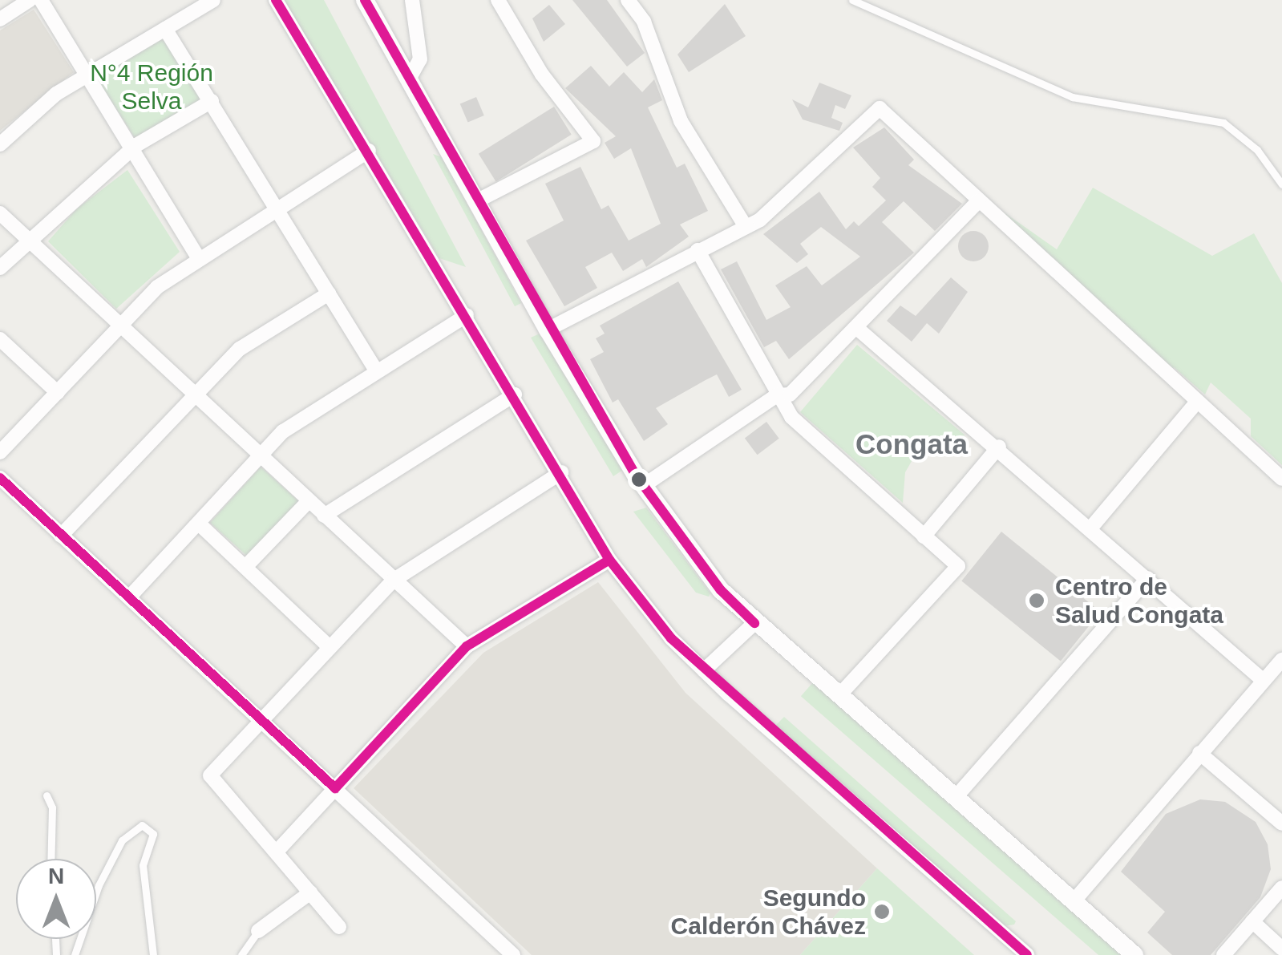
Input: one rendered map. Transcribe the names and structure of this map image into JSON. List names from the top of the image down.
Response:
{
  "districts": ["Congata"],
  "parks": ["N°4 Región Selva"],
  "places": ["Centro de Salud Congata", "Segundo Calderón Chávez"],
  "north": "top"
}
